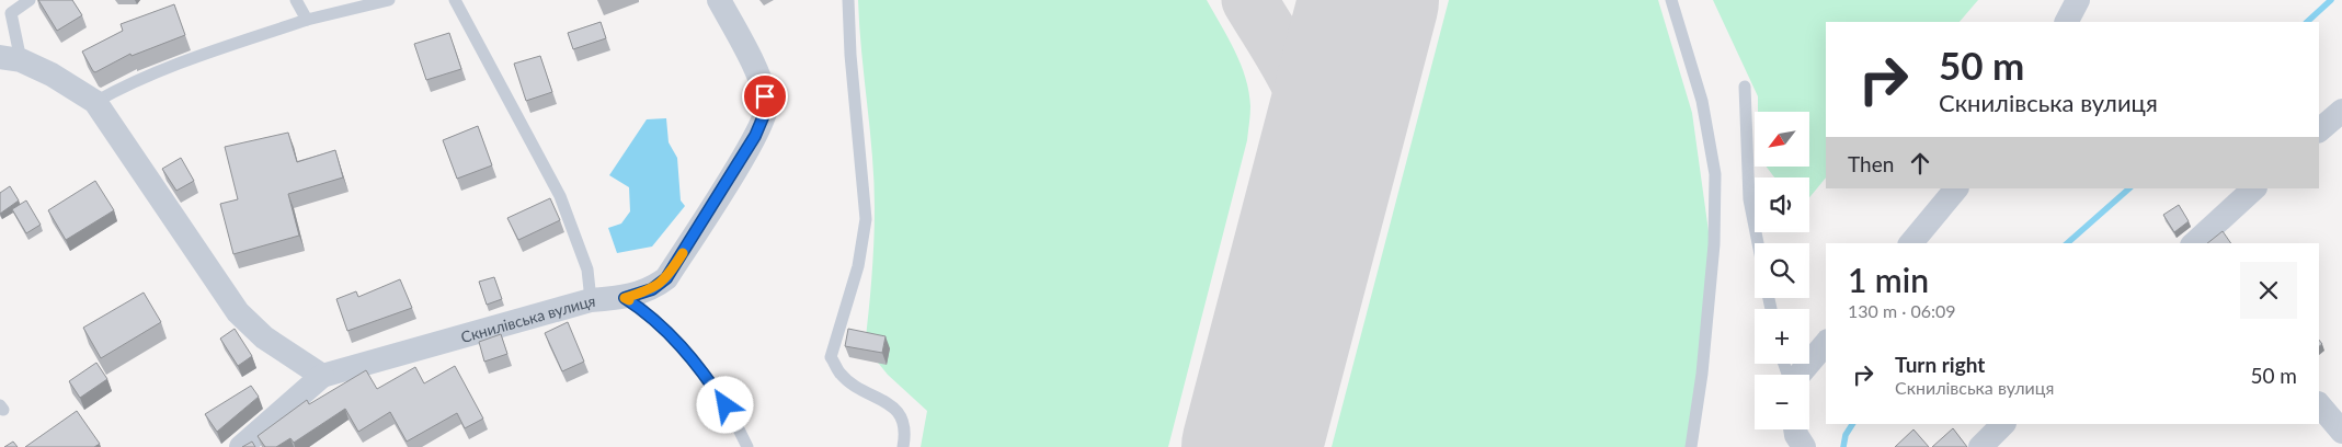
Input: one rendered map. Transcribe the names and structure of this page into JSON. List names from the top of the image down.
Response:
{
  "streets": {
    "street": ["Скнилівська вулиця"]
  },
  "north": "bottom left",
  "page": {
    "turn": ["50 m", "Скнилівська вулиця"],
    "map_buttons": ["+", "−"],
    "then": "Then",
    "heading": ["1 min", "130 m · 06:09"],
    "list": [
      {
        "name": "Turn right",
        "note": "Скнилівська вулиця",
        "value": "50 m"
      }
    ]
  }
}
